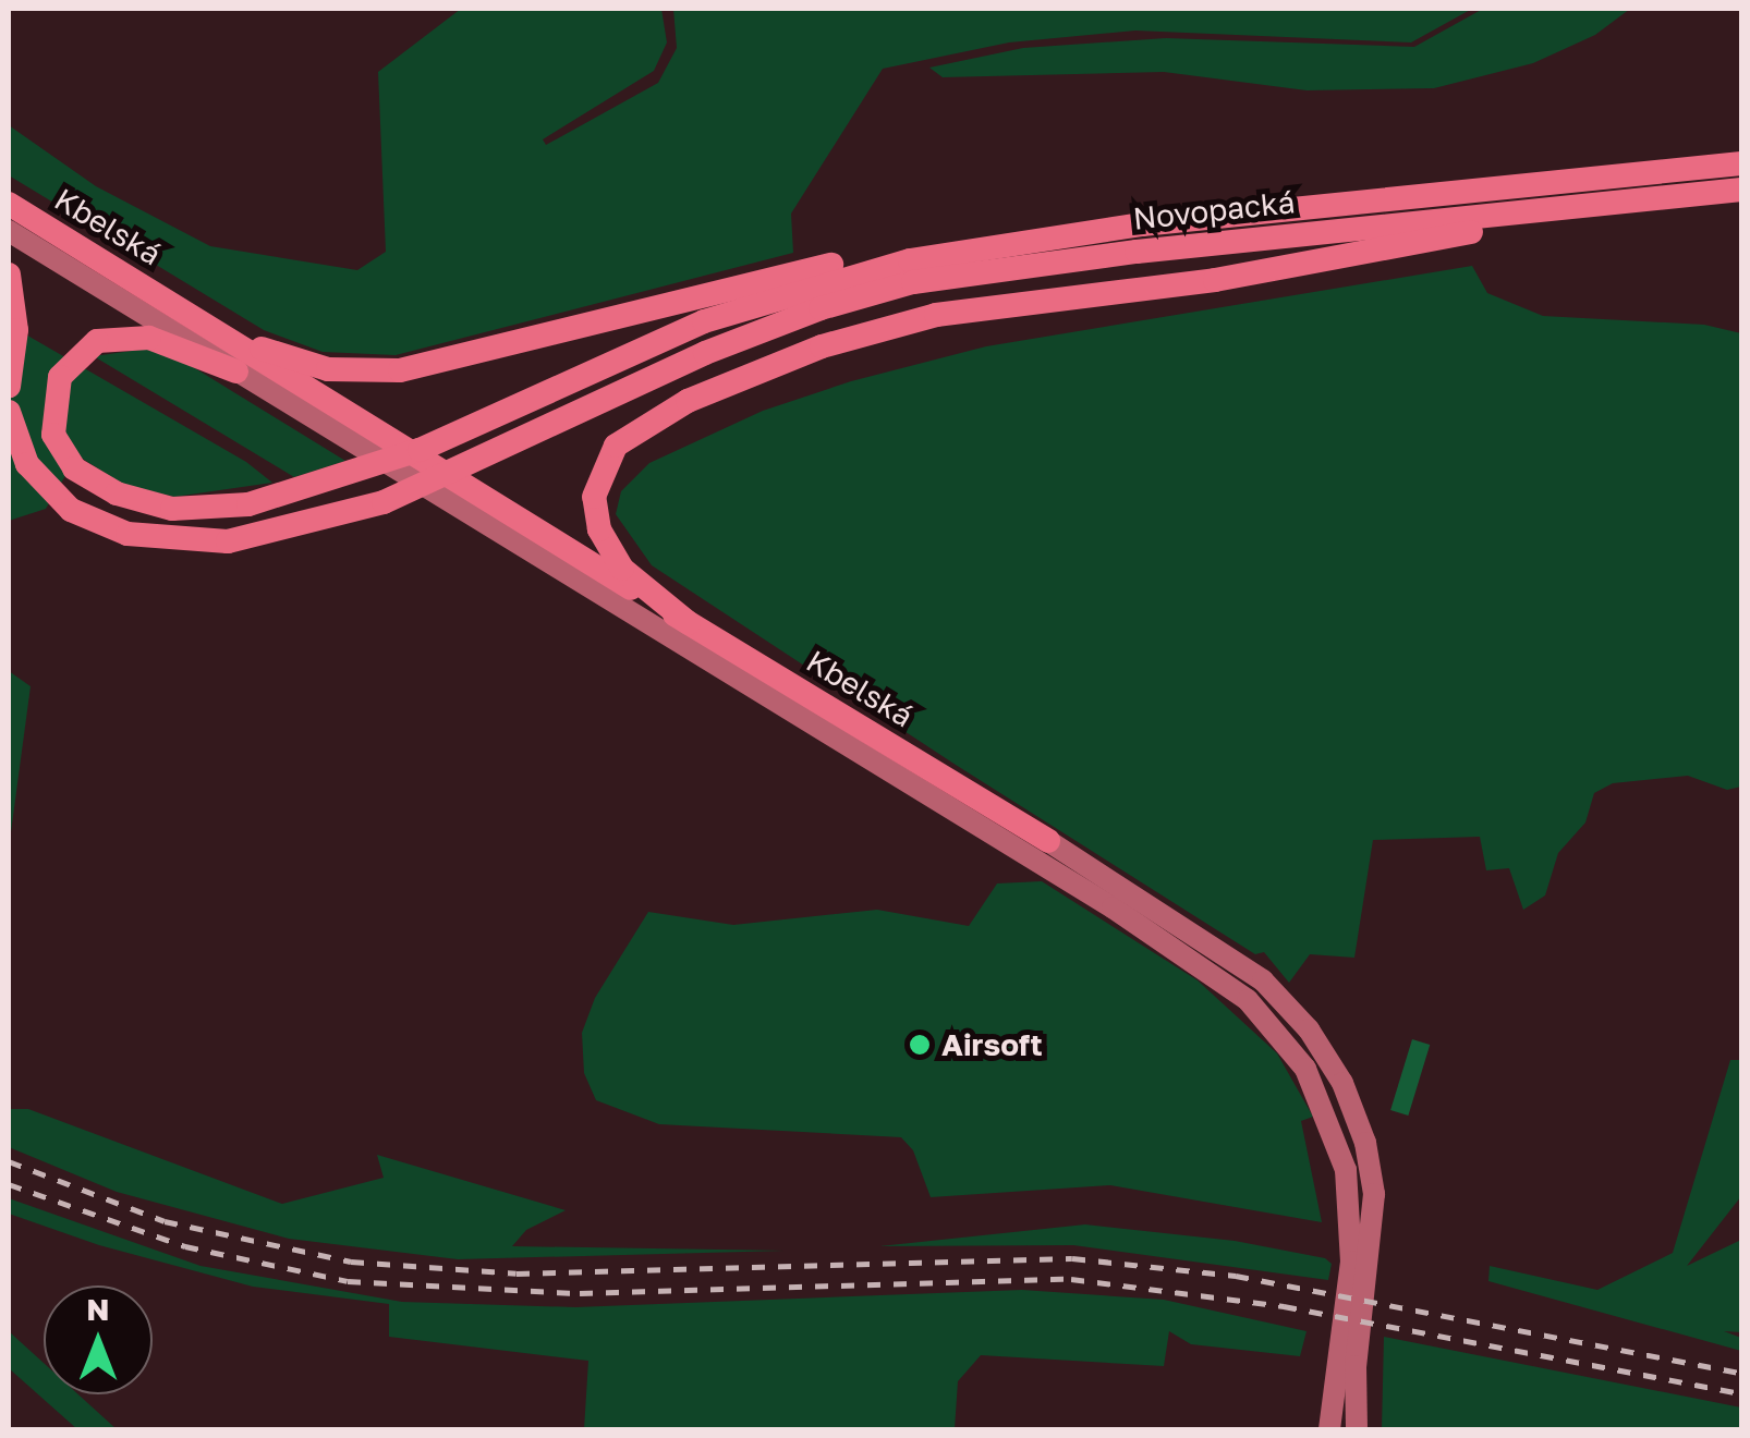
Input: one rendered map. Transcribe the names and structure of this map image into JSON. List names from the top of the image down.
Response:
{
  "streets": {
    "highway": ["Novopacká", "Kbelská"]
  },
  "places": ["Airsoft"],
  "north": "top"
}
